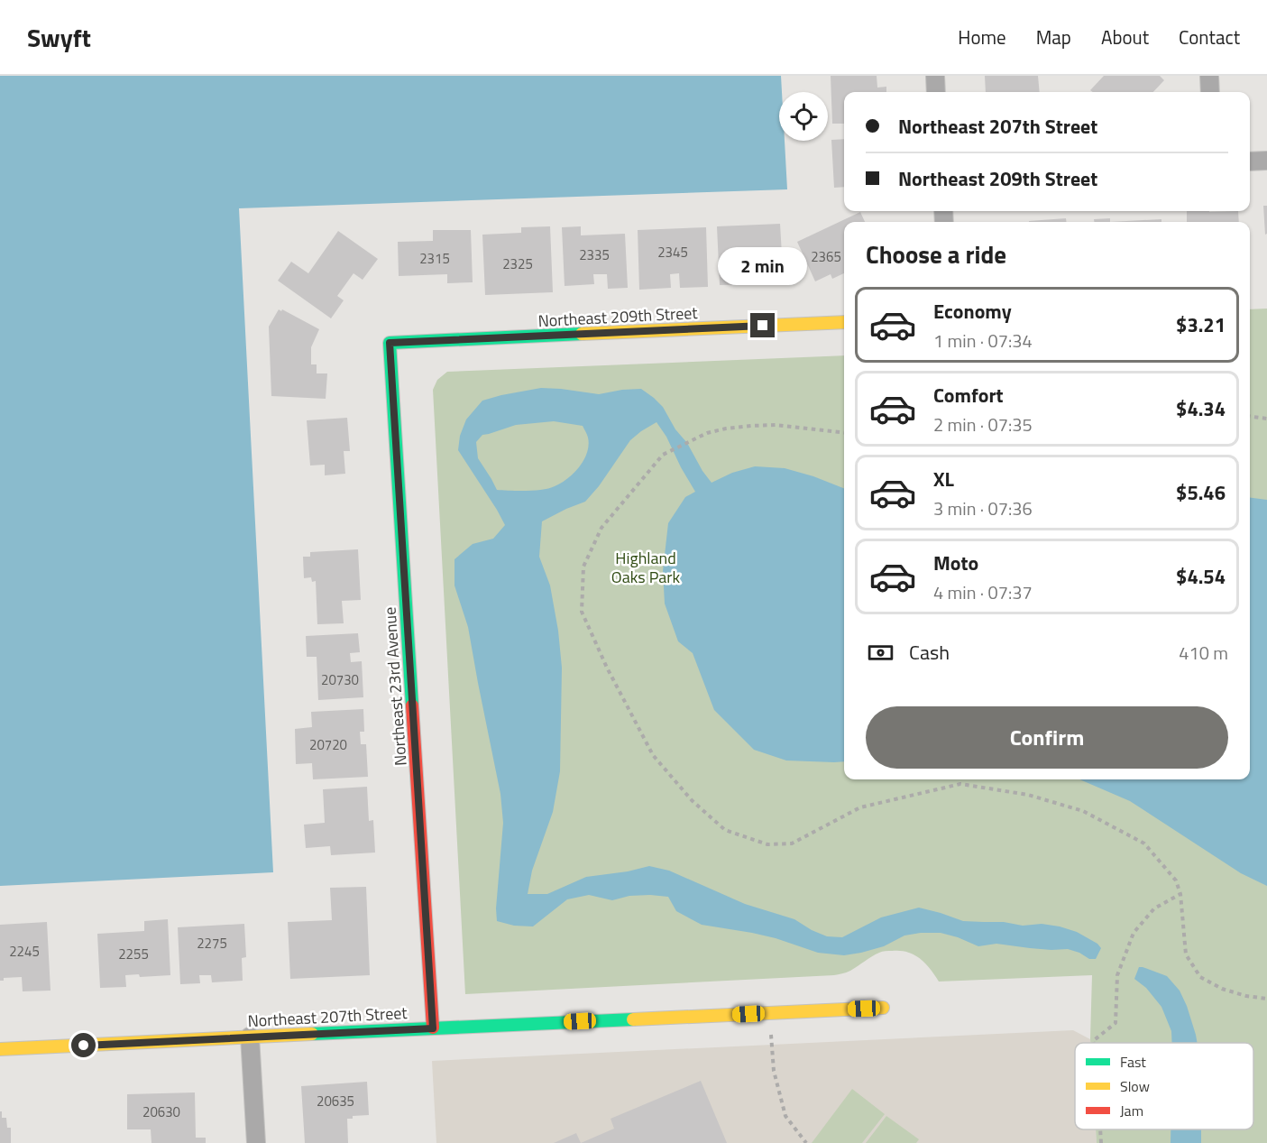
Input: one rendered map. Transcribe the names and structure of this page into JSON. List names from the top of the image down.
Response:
{
  "streets": {
    "street": ["Northeast 209th Street", "Northeast 23rd Avenue", "Northeast 207th Street"]
  },
  "crossings": [
    ["Northeast 209th Street", "Northeast 23rd Avenue"],
    ["Northeast 23rd Avenue", "Northeast 207th Street"]
  ],
  "parks": ["Highland Oaks Park"],
  "house_numbers": [
    "2345",
    "2335",
    "2365",
    "2315",
    "2325",
    "20730",
    "20720",
    "2275",
    "2245",
    "2255",
    "20635",
    "20630"
  ],
  "legend": ["Fast", "Slow", "Jam"],
  "page": {
    "header": "Swyft",
    "nav": [
      "Home",
      "Map",
      "About",
      "Contact"
    ],
    "banner": ["Northeast 207th Street", "Northeast 209th Street"],
    "heading": "Choose a ride",
    "bubble": "2 min",
    "list": [
      {
        "name": "Economy",
        "note": "1 min · 07:34",
        "value": "$3.21"
      },
      {
        "name": "Comfort",
        "note": "2 min · 07:35",
        "value": "$4.34"
      },
      {
        "name": "XL",
        "note": "3 min · 07:36",
        "value": "$5.46"
      },
      {
        "name": "Moto",
        "note": "4 min · 07:37",
        "value": "$4.54"
      }
    ],
    "pay": ["Cash", "410 m"],
    "buttons": "Confirm"
  }
}
